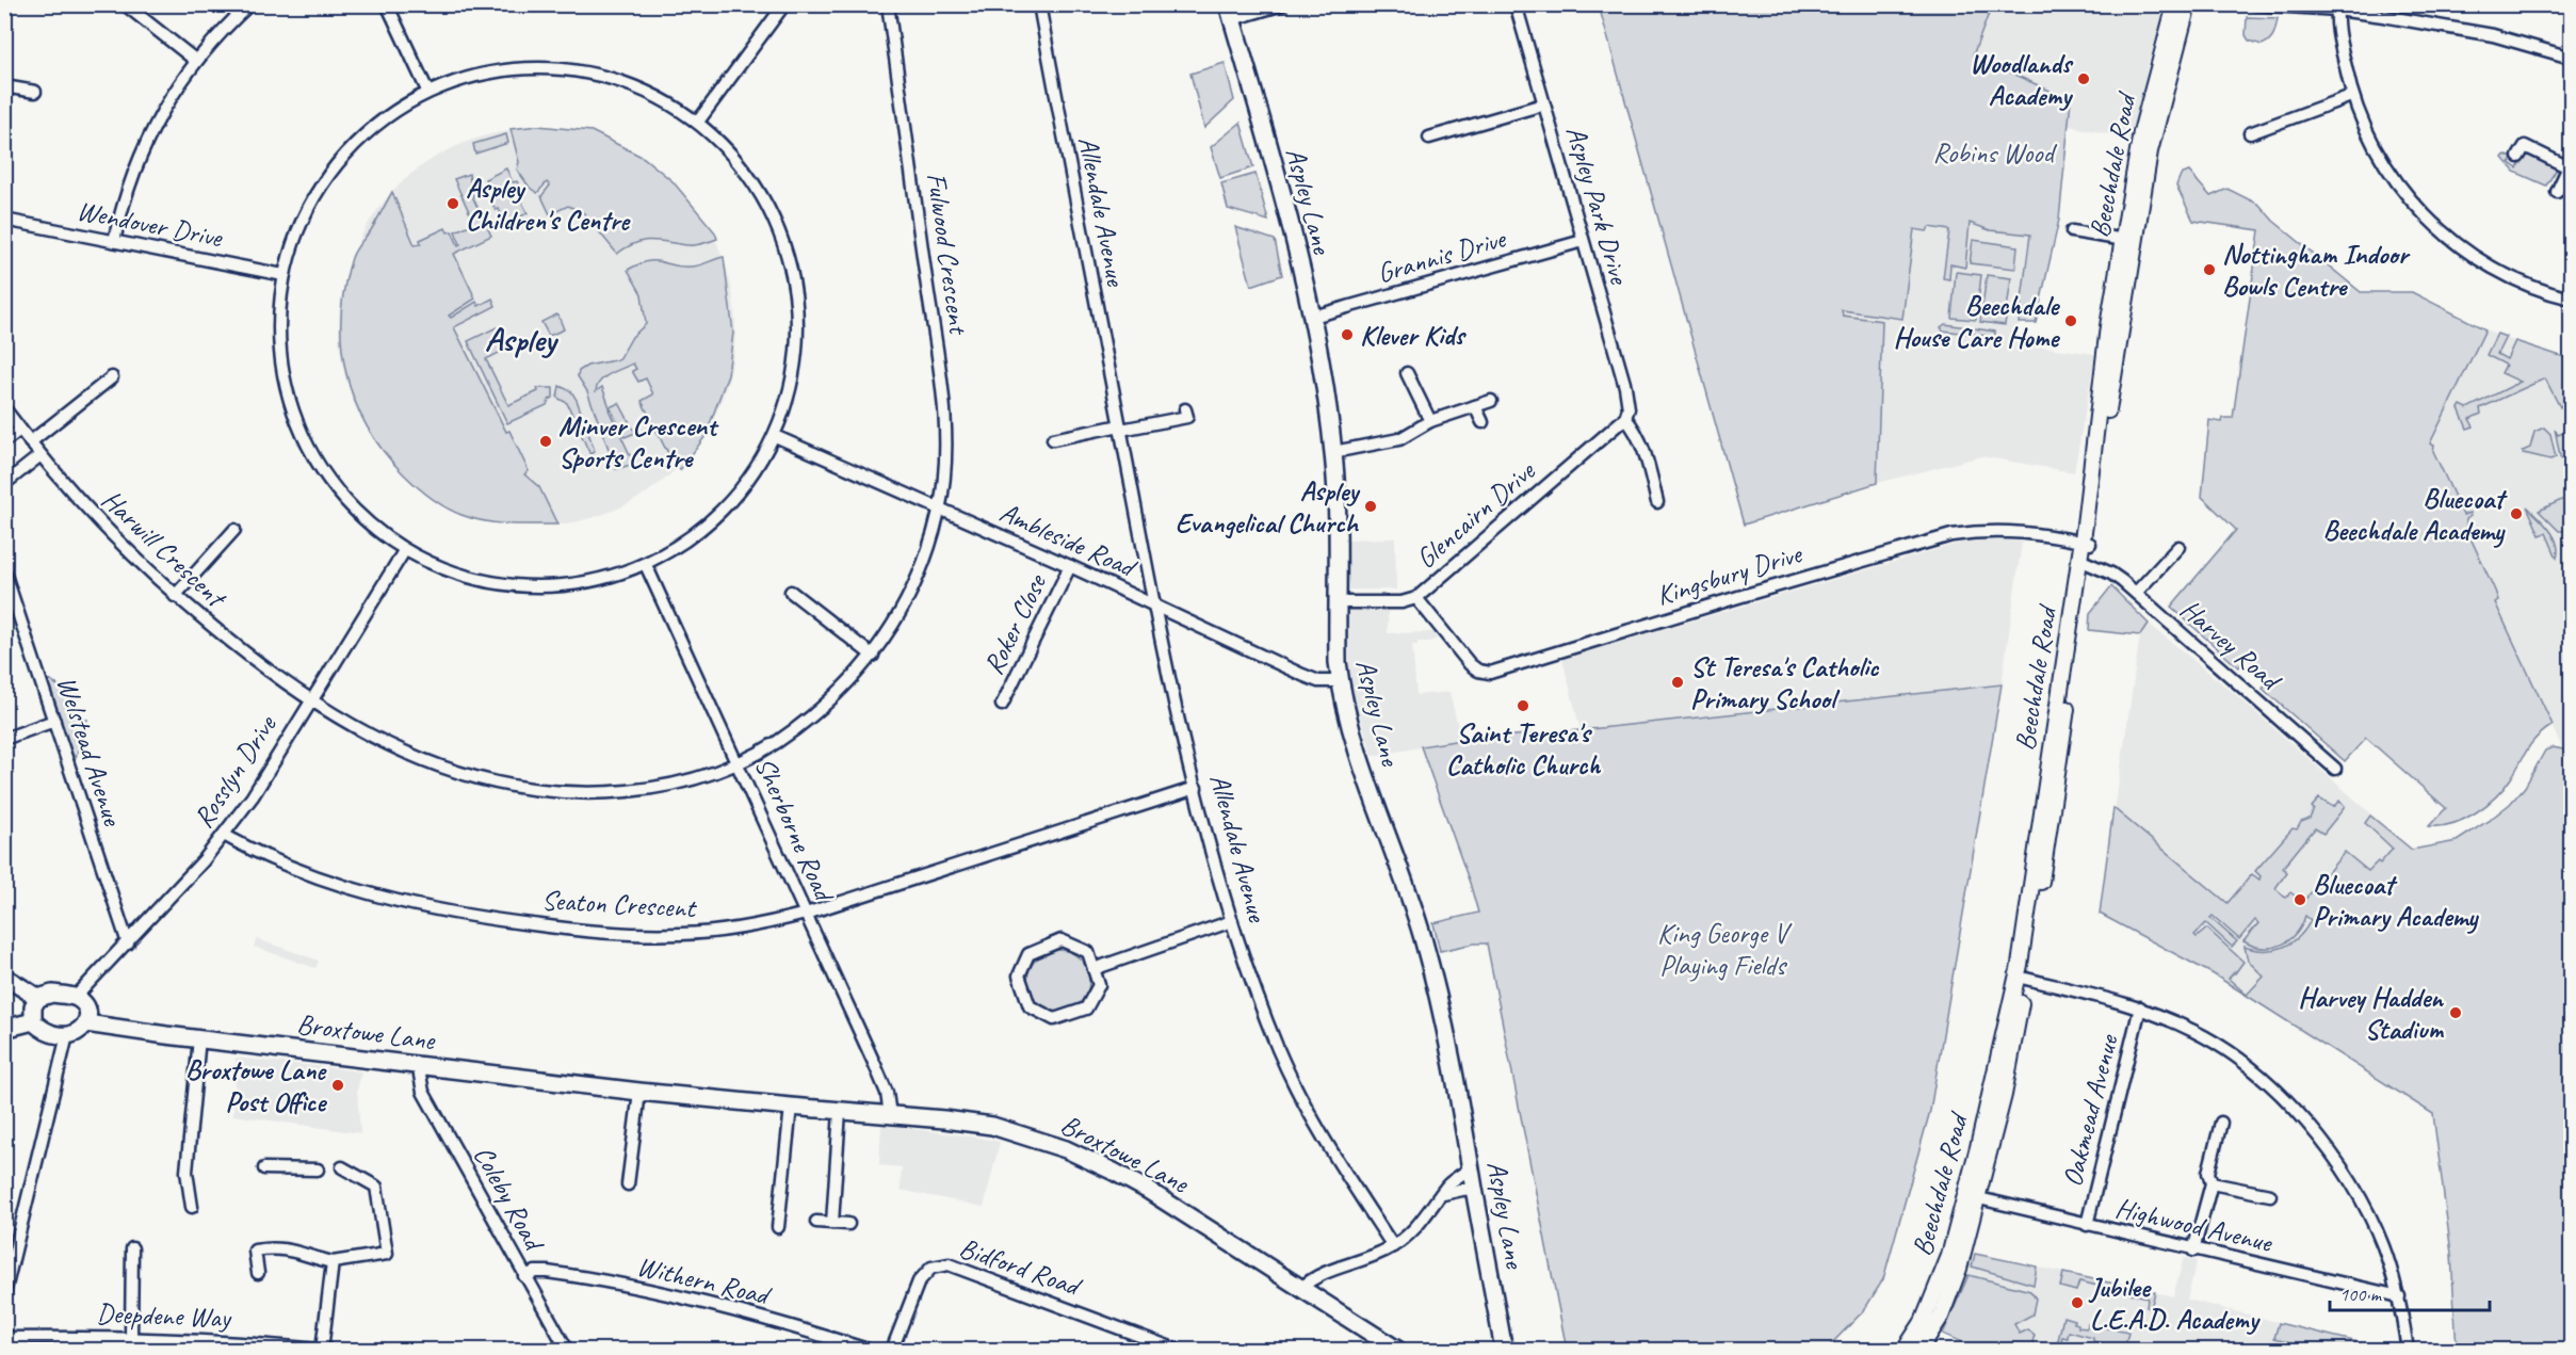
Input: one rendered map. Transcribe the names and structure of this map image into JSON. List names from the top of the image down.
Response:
{
  "streets": {
    "main road": ["Aspley Lane", "Broxtowe Lane"],
    "street": [
      "Beechdale Road",
      "Aspley Park Drive",
      "Allendale Avenue",
      "Wendover Drive",
      "Fulwood Crescent",
      "Grannis Drive",
      "Glencairn Drive",
      "Ambleside Road",
      "Harwill Crescent",
      "Kingsbury Drive",
      "Roker Close",
      "Harvey Road",
      "Welstead Avenue",
      "Rosslyn Drive",
      "Sherborne Road",
      "Seaton Crescent",
      "Oakmead Avenue",
      "Coleby Road",
      "Highwood Avenue",
      "Bidford Road",
      "Withern Road",
      "Deepdene Way"
    ]
  },
  "crossings": [
    ["Beechdale Road", "Kingsbury Drive"],
    ["Beechdale Road", "Harvey Road"],
    ["Beechdale Road", "Highwood Avenue"],
    ["Aspley Lane", "Grannis Drive"],
    ["Aspley Lane", "Glencairn Drive"],
    ["Aspley Lane", "Ambleside Road"],
    ["Aspley Park Drive", "Grannis Drive"],
    ["Aspley Park Drive", "Glencairn Drive"],
    ["Allendale Avenue", "Ambleside Road"],
    ["Allendale Avenue", "Seaton Crescent"],
    ["Fulwood Crescent", "Ambleside Road"],
    ["Fulwood Crescent", "Harwill Crescent"],
    ["Fulwood Crescent", "Sherborne Road"],
    ["Glencairn Drive", "Kingsbury Drive"],
    ["Ambleside Road", "Roker Close"],
    ["Harwill Crescent", "Rosslyn Drive"],
    ["Harwill Crescent", "Sherborne Road"],
    ["Welstead Avenue", "Rosslyn Drive"],
    ["Rosslyn Drive", "Seaton Crescent"],
    ["Rosslyn Drive", "Broxtowe Lane"],
    ["Sherborne Road", "Seaton Crescent"],
    ["Sherborne Road", "Broxtowe Lane"],
    ["Broxtowe Lane", "Coleby Road"],
    ["Oakmead Avenue", "Highwood Avenue"],
    ["Coleby Road", "Withern Road"]
  ],
  "districts": ["Aspley"],
  "parks": ["Robins Wood", "King George V Playing Fields"],
  "places": [
    "Woodlands Academy",
    "Aspley Children's Centre",
    "Nottingham Indoor Bowls Centre",
    "Beechdale House Care Home",
    "Klever Kids",
    "Minver Crescent Sports Centre",
    "Aspley Evangelical Church",
    "Bluecoat Beechdale Academy",
    "St Teresa's Catholic Primary School",
    "Saint Teresa's Catholic Church",
    "Bluecoat Primary Academy",
    "Harvey Hadden Stadium",
    "Broxtowe Lane Post Office",
    "Jubilee L.E.A.D. Academy"
  ],
  "scale_bar": "100 m"
}
